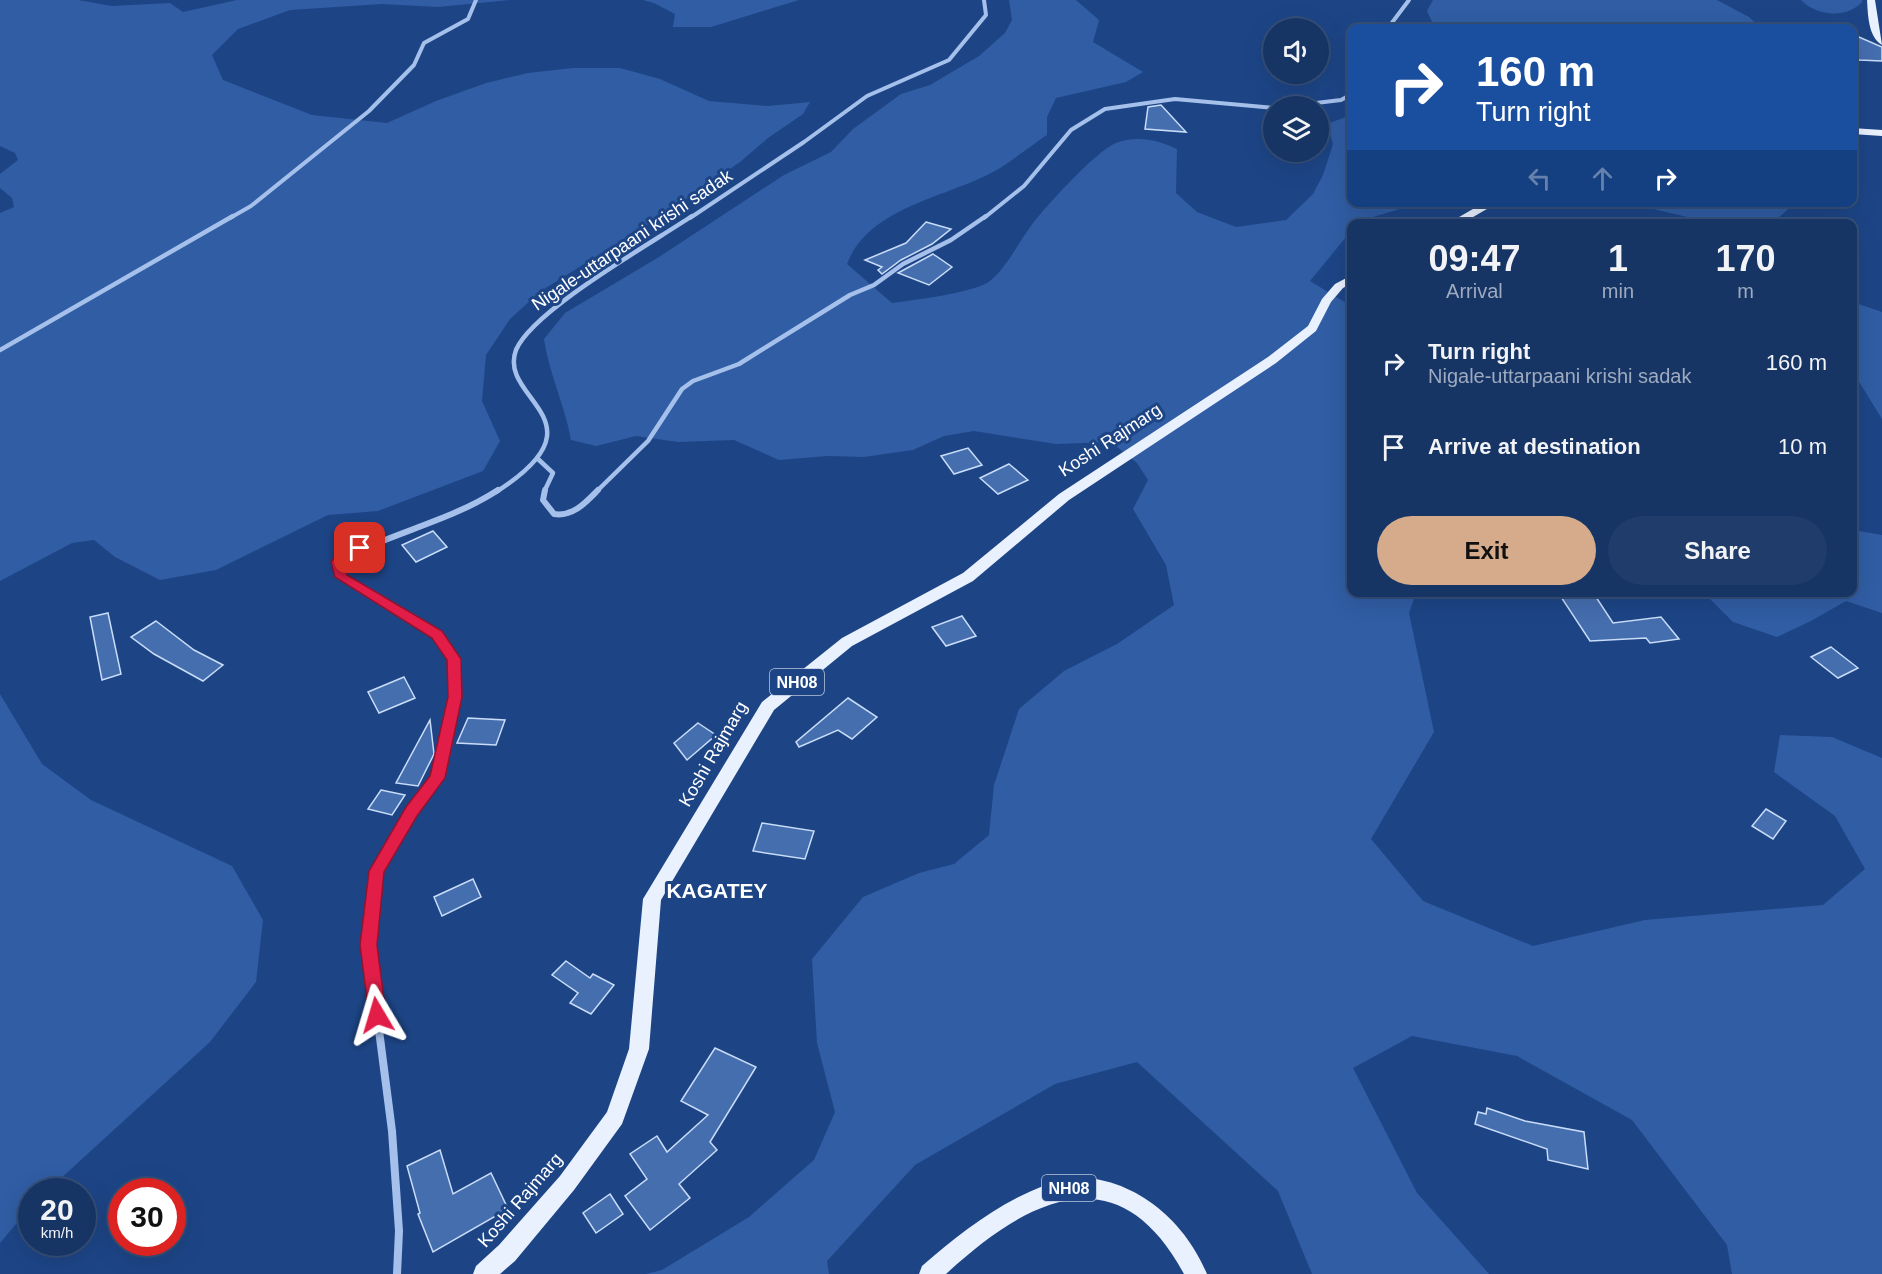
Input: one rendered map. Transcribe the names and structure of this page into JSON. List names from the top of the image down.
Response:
{
  "streets": {
    "main road": ["Koshi Rajmarg", "NH08"],
    "street": ["Nigale-uttarpaani krishi sadak"]
  },
  "districts": ["KAGATEY"],
  "page": {
    "turn": ["160 m", "Turn right"],
    "eta": [
      "09:47",
      "Arrival",
      "1",
      "min",
      "170",
      "m"
    ],
    "list": [
      {
        "name": "Turn right",
        "note": "Nigale-uttarpaani krishi sadak",
        "value": "160 m"
      },
      {
        "name": "Arrive at destination",
        "value": "10 m"
      }
    ],
    "buttons": ["Exit", "Share"],
    "speed": "20 km/h",
    "limit": "30"
  }
}
